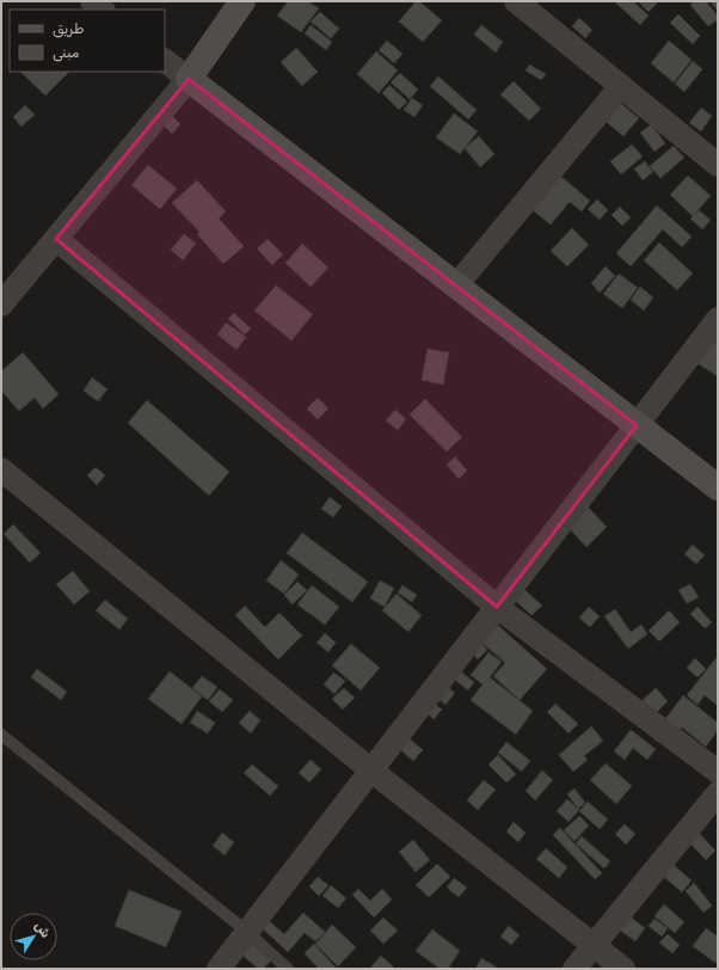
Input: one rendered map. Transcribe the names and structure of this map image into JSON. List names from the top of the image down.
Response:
{
  "legend": ["طريق", "مبنى"],
  "north": "top right"
}
